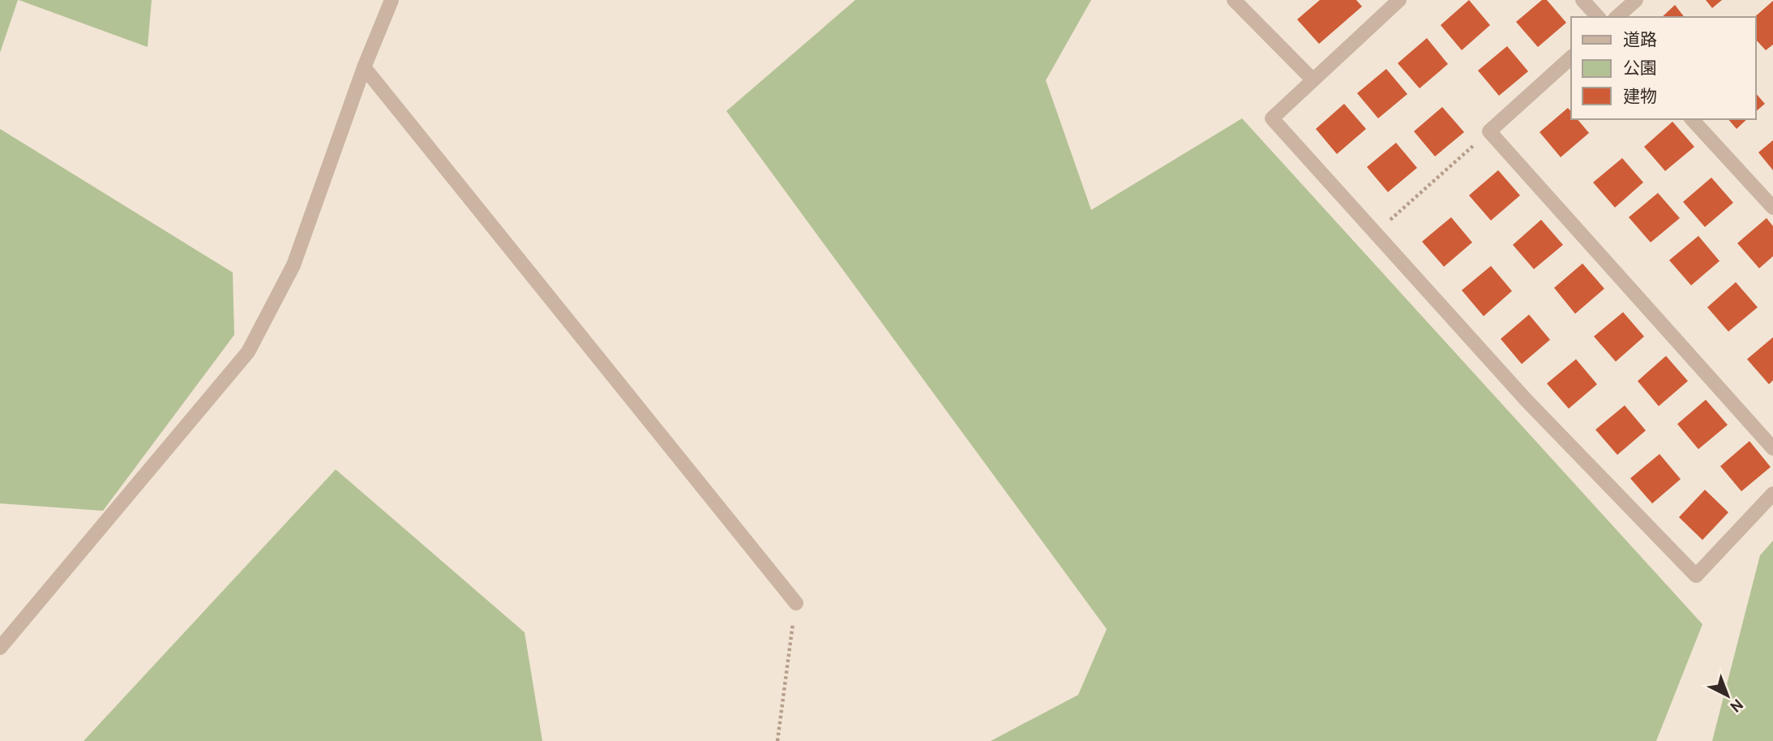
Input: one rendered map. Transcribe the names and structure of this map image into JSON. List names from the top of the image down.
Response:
{
  "legend": ["道路", "公園", "建物"],
  "north": "bottom right"
}
